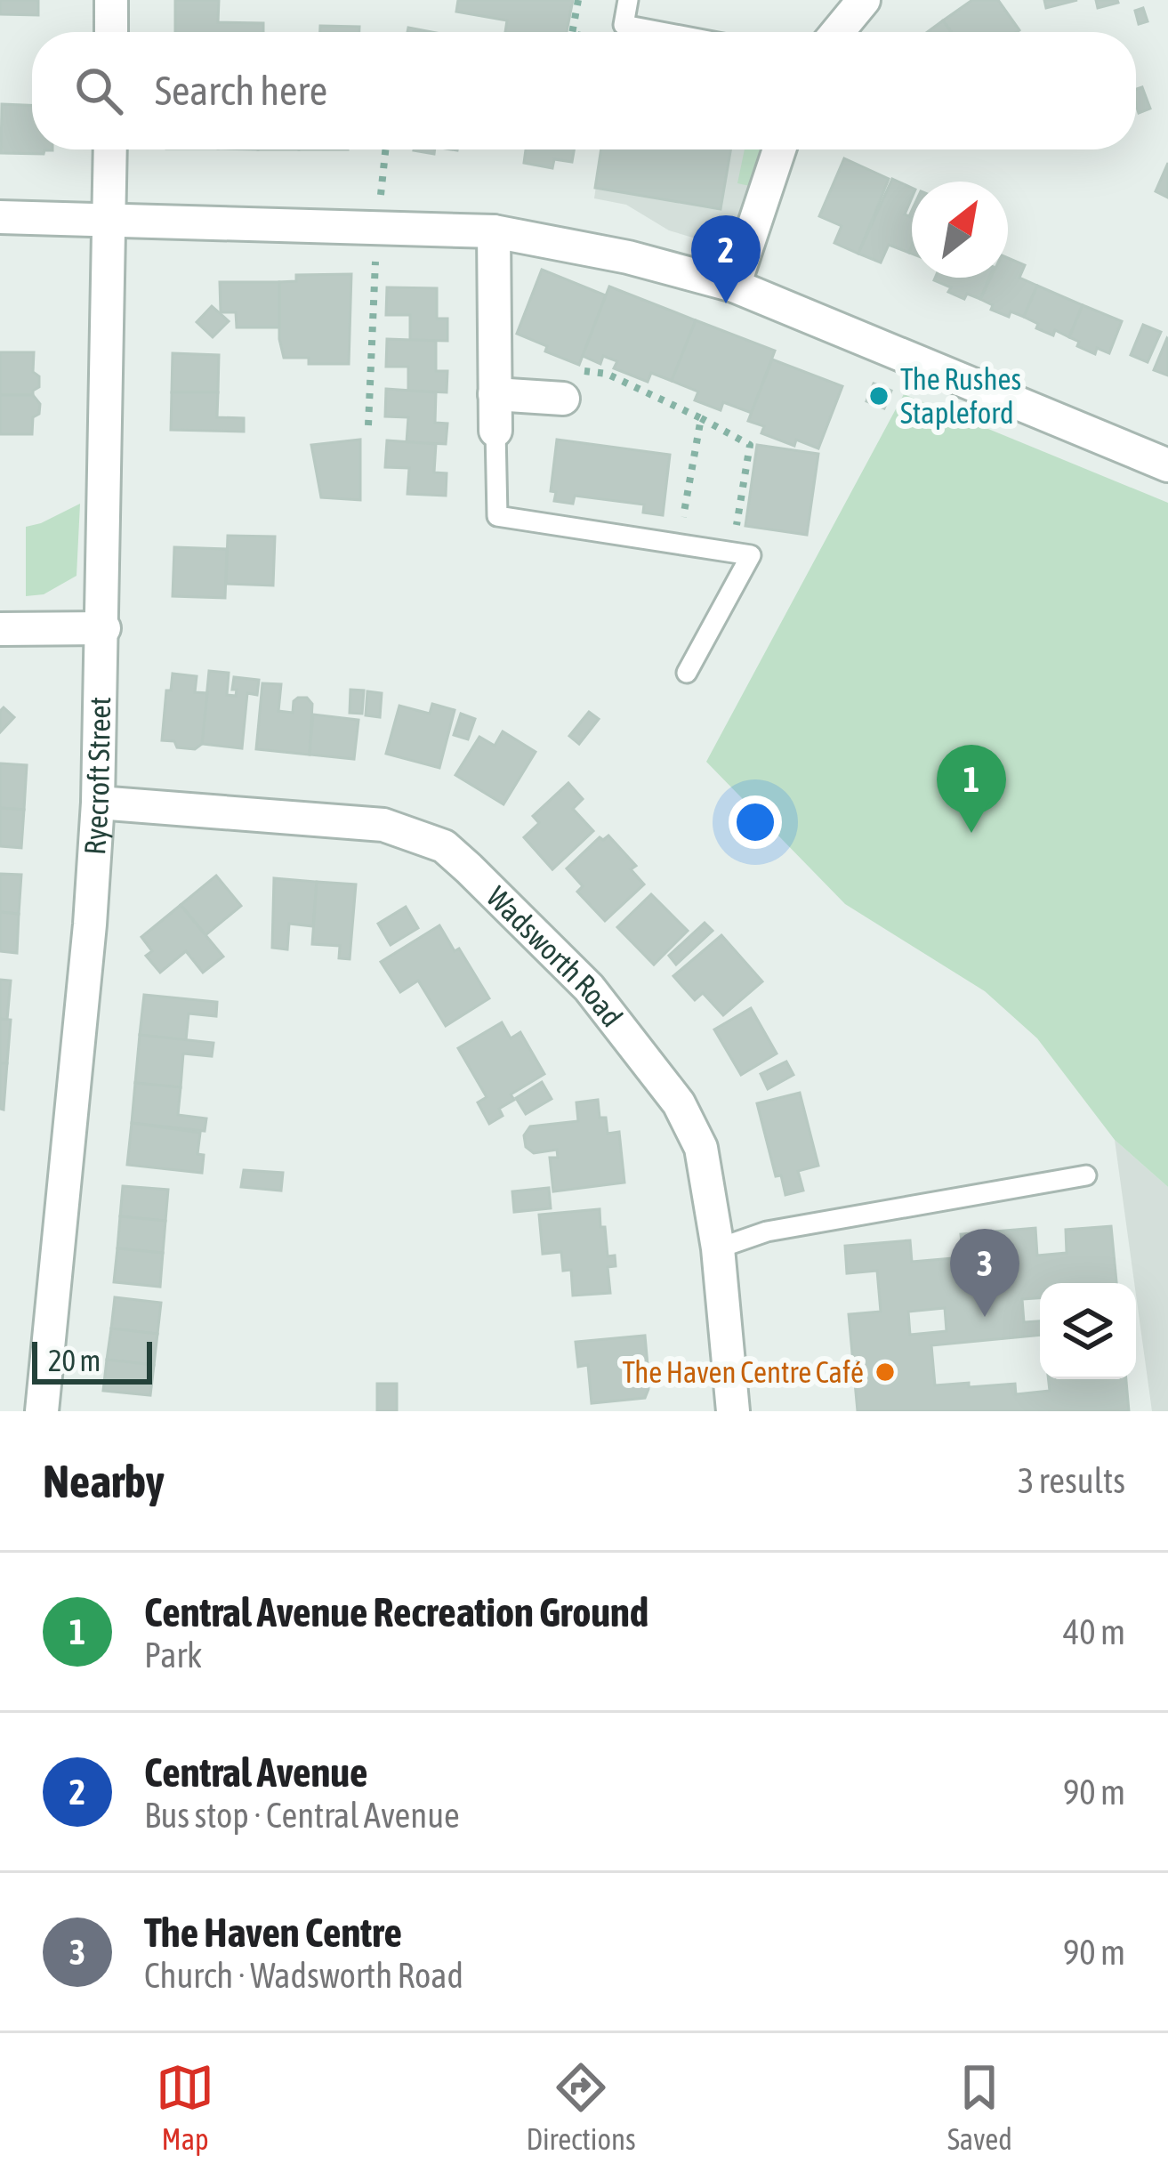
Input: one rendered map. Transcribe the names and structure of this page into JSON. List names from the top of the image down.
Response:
{
  "streets": {
    "street": ["Ryecroft Street", "Wadsworth Road"]
  },
  "crossings": [
    ["Ryecroft Street", "Wadsworth Road"]
  ],
  "places": ["The Rushes Stapleford", "The Haven Centre Café"],
  "scale_bar": "20 m",
  "north": "top right",
  "page": {
    "search": "Search here",
    "pins": ["2", "1", "3"],
    "scale": "20 m",
    "heading": ["Nearby", "3 results"],
    "list": [
      {
        "mark": "1",
        "name": "Central Avenue Recreation Ground",
        "note": "Park",
        "value": "40 m"
      },
      {
        "mark": "2",
        "name": "Central Avenue",
        "note": "Bus stop · Central Avenue",
        "value": "90 m"
      },
      {
        "mark": "3",
        "name": "The Haven Centre",
        "note": "Church · Wadsworth Road",
        "value": "90 m"
      }
    ],
    "nav": ["Map", "Directions", "Saved"]
  }
}
